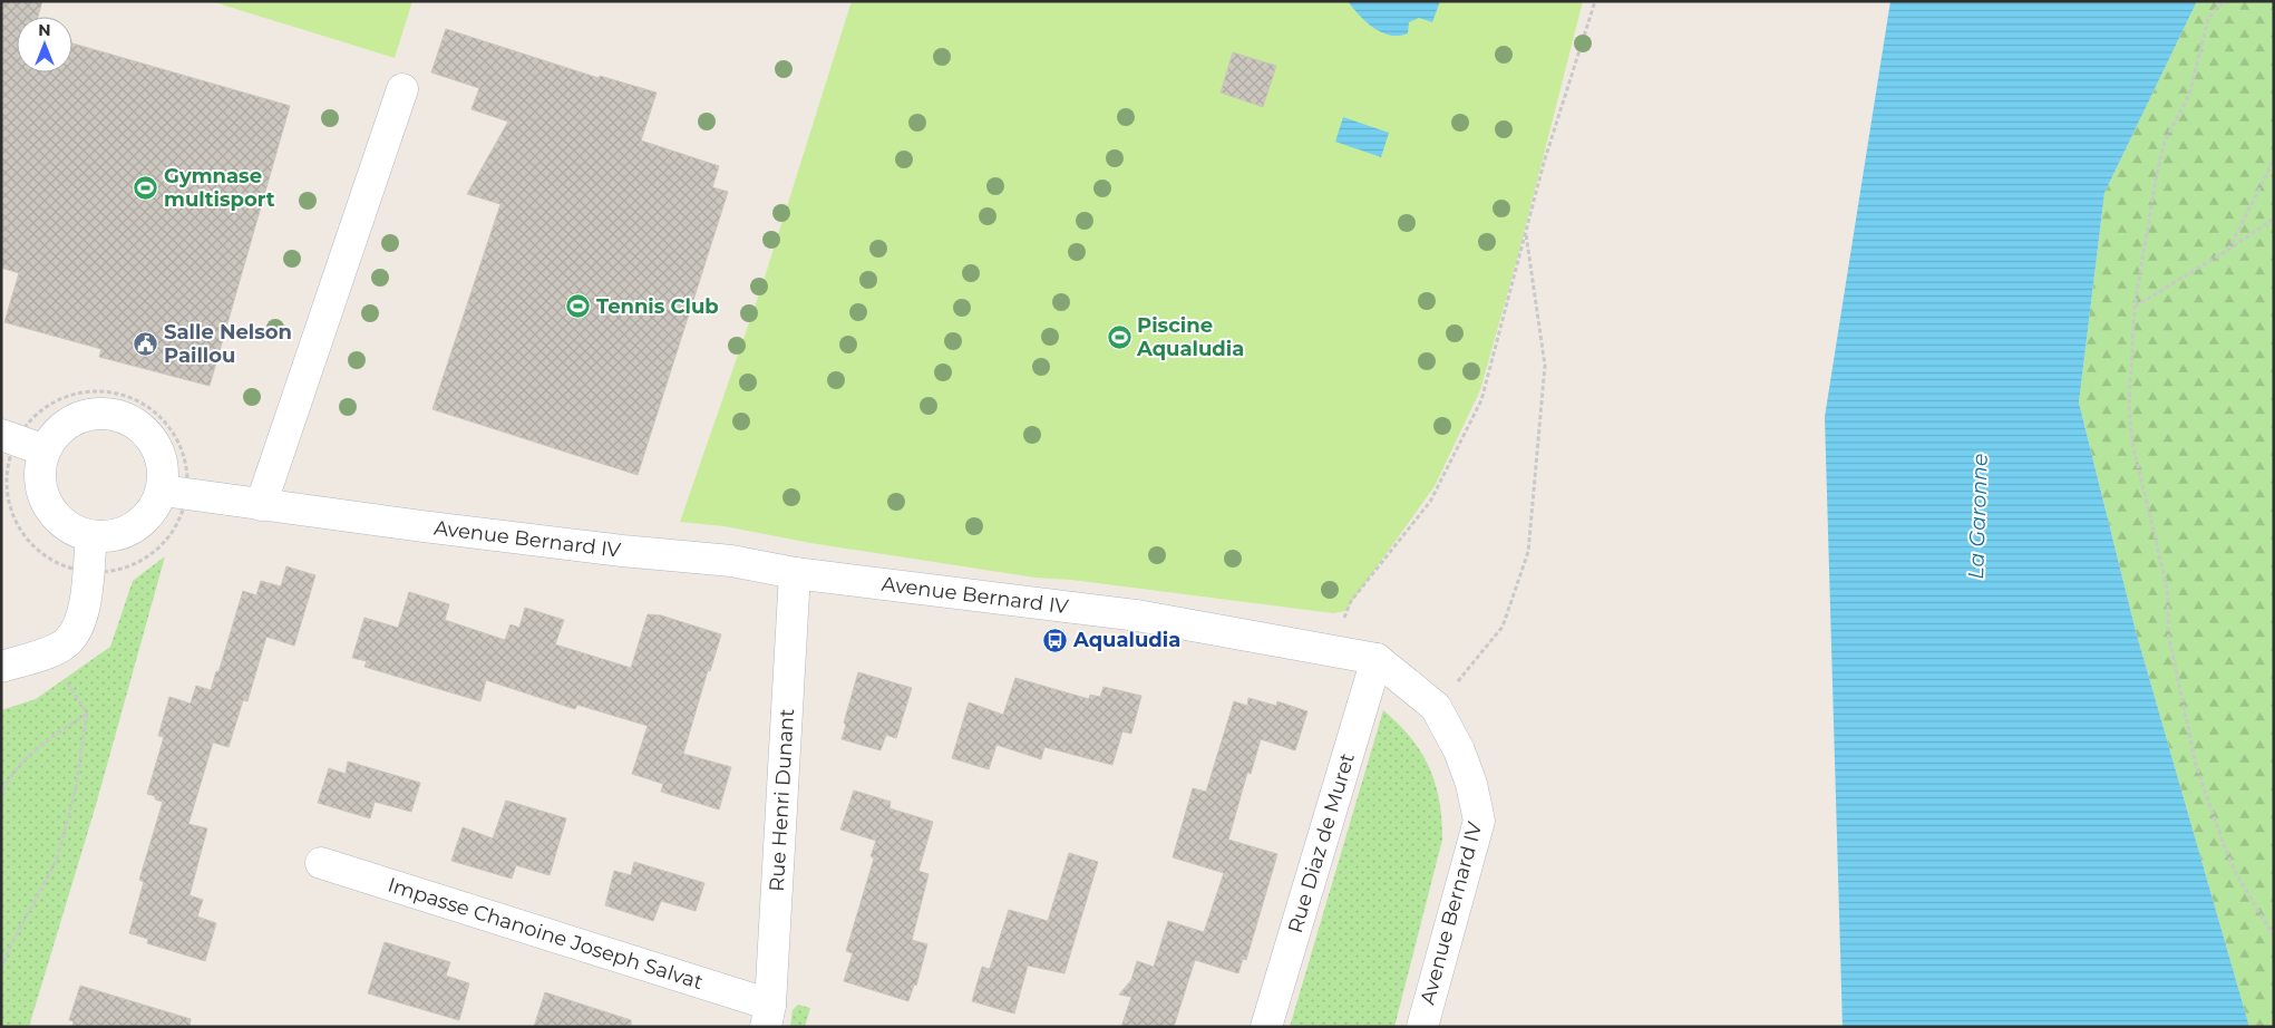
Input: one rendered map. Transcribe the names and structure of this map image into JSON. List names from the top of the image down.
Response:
{
  "streets": {
    "street": [
      "Avenue Bernard IV",
      "Rue Henri Dunant",
      "Rue Diaz de Muret",
      "Impasse Chanoine Joseph Salvat"
    ]
  },
  "crossings": [
    ["Avenue Bernard IV", "Rue Henri Dunant"],
    ["Avenue Bernard IV", "Rue Diaz de Muret"],
    ["Rue Henri Dunant", "Impasse Chanoine Joseph Salvat"]
  ],
  "water": ["La Garonne"],
  "places": {
    "sports": ["Gymnase multisport", "Tennis Club", "Piscine Aqualudia"],
    "public building": ["Salle Nelson Paillou"],
    "bus stop": ["Aqualudia"]
  },
  "north": "top"
}
